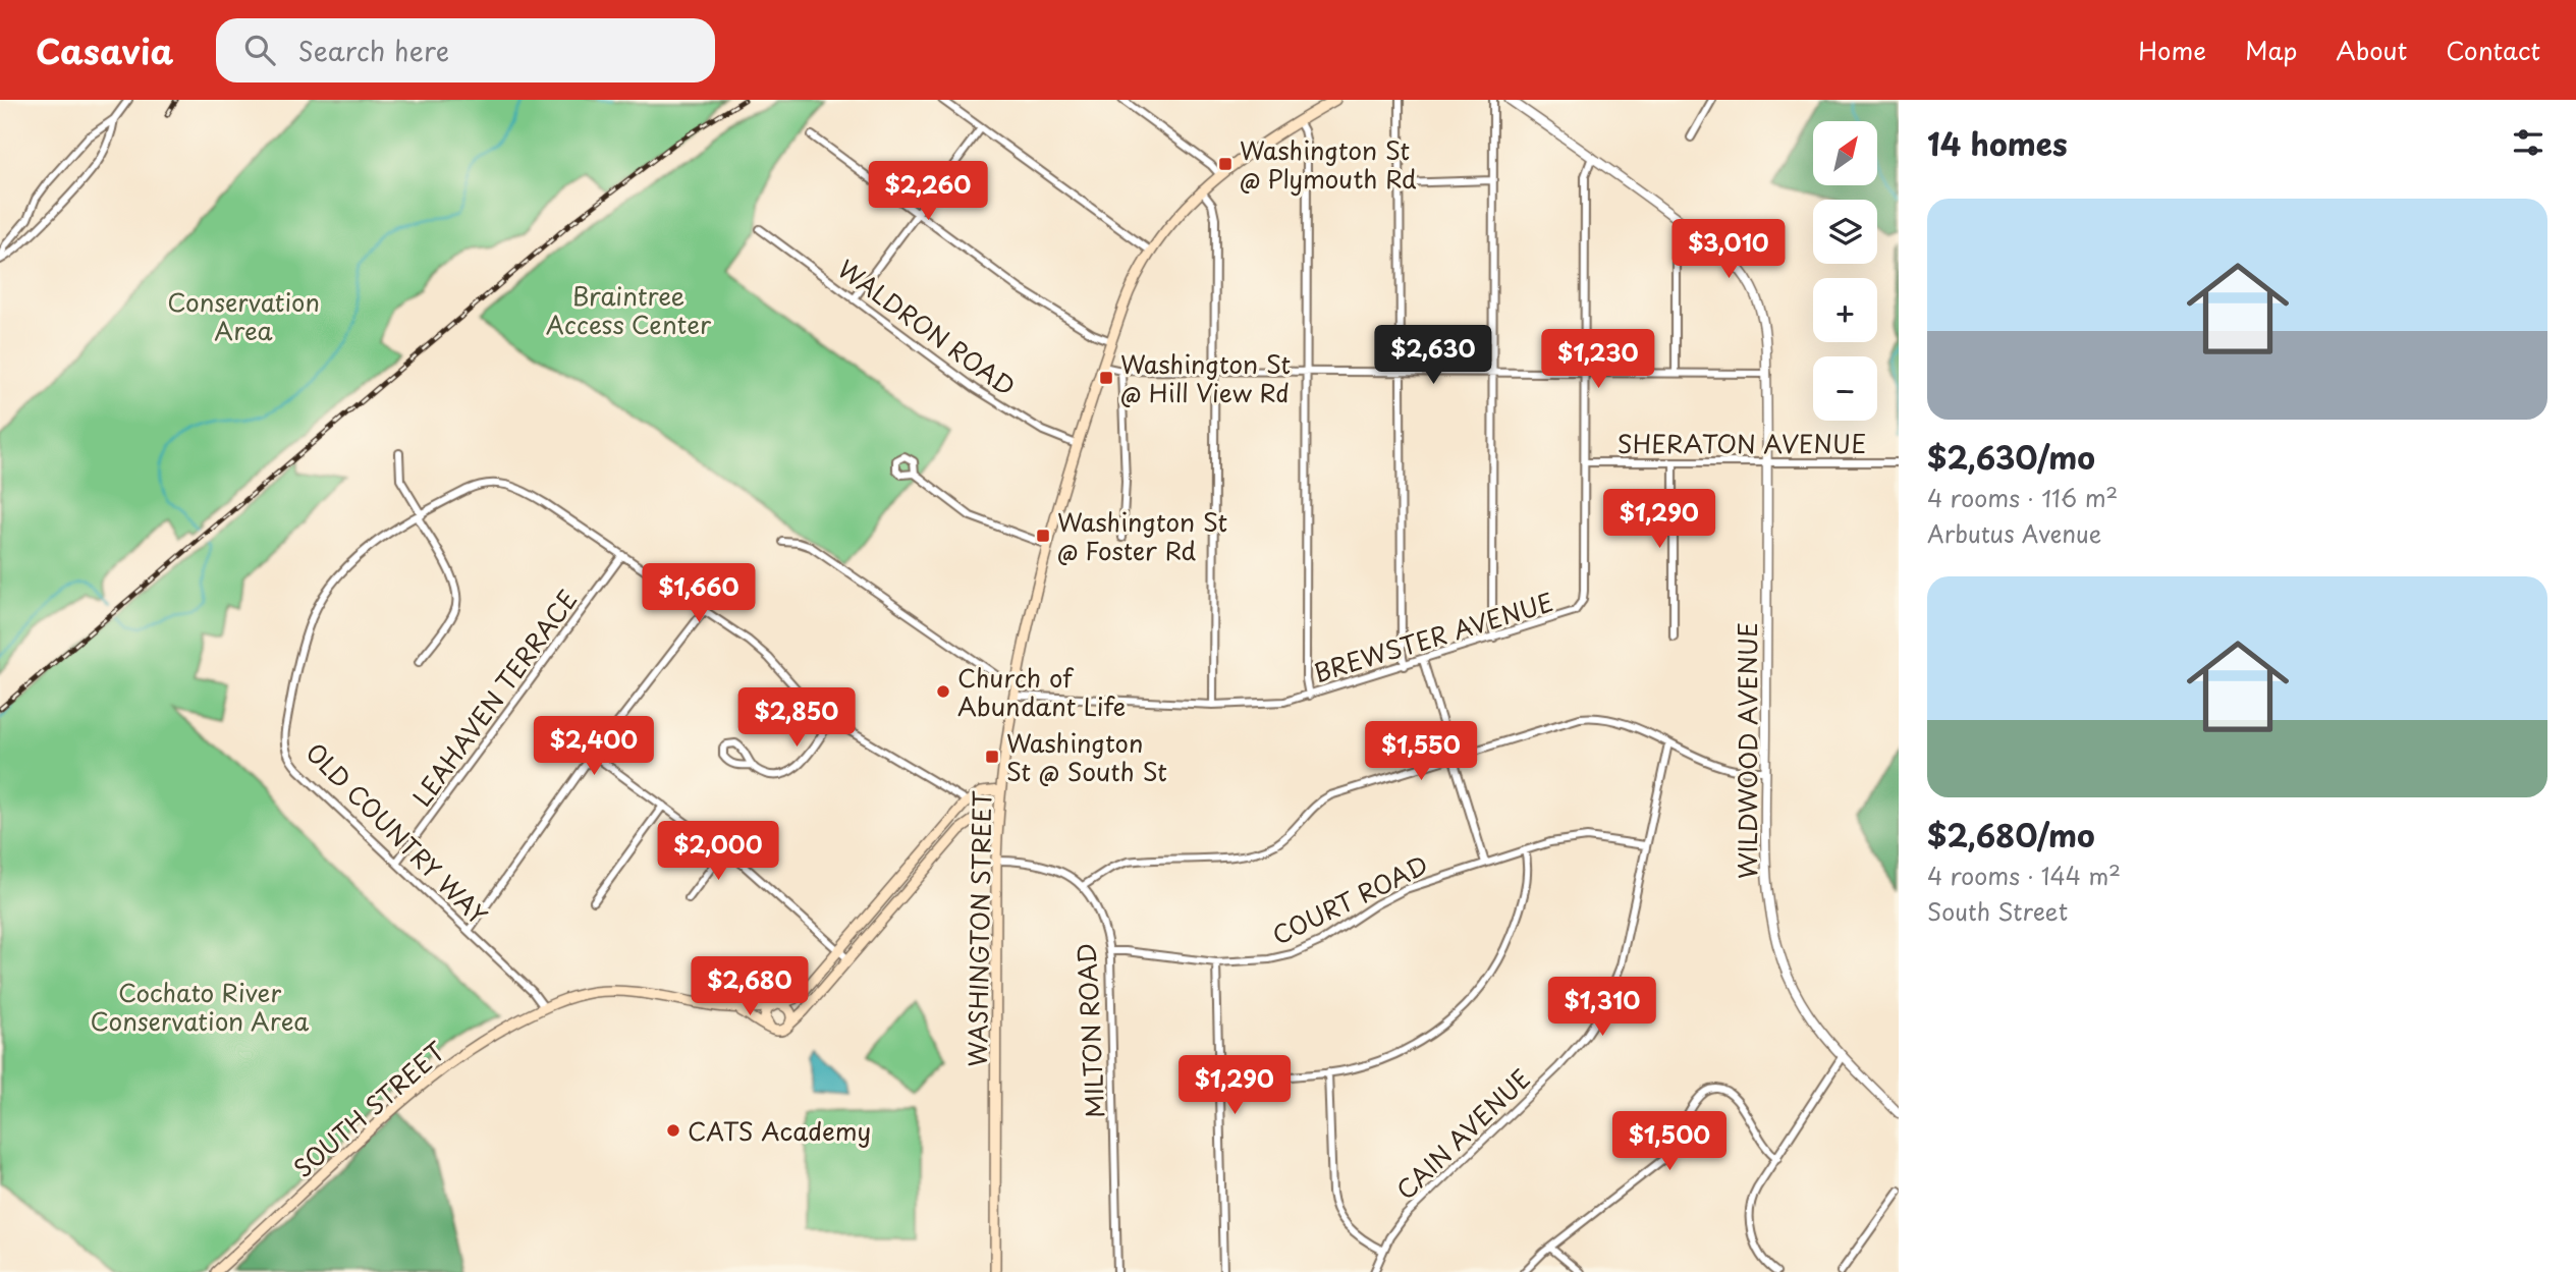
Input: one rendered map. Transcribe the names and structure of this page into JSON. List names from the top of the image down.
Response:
{
  "streets": {
    "main road": ["WASHINGTON STREET", "SOUTH STREET"],
    "street": [
      "WALDRON ROAD",
      "SHERATON AVENUE",
      "BREWSTER AVENUE",
      "LEAHAVEN TERRACE",
      "WILDWOOD AVENUE",
      "OLD COUNTRY WAY",
      "COURT ROAD",
      "MILTON ROAD",
      "CAIN AVENUE"
    ]
  },
  "crossings": [
    ["WALDRON ROAD", "WASHINGTON STREET"],
    ["SHERATON AVENUE", "BREWSTER AVENUE"],
    ["SHERATON AVENUE", "WILDWOOD AVENUE"],
    ["BREWSTER AVENUE", "WILDWOOD AVENUE"],
    ["BREWSTER AVENUE", "WASHINGTON STREET"],
    ["LEAHAVEN TERRACE", "OLD COUNTRY WAY"],
    ["OLD COUNTRY WAY", "SOUTH STREET"],
    ["COURT ROAD", "MILTON ROAD"],
    ["COURT ROAD", "CAIN AVENUE"]
  ],
  "parks": ["Braintree Access Center", "Conservation Area", "Cochato River Conservation Area"],
  "places": {
    "transit": [
      "Washington St @ Plymouth Rd",
      "Washington St @ Hill View Rd",
      "Washington St @ Foster Rd",
      "Washington St @ South St"
    ],
    "other": ["Church of Abundant Life", "CATS Academy"]
  },
  "north": "top right",
  "page": {
    "header": "Casavia",
    "search": "Search here",
    "nav": [
      "Home",
      "Map",
      "About",
      "Contact"
    ],
    "heading": "14 homes",
    "map_buttons": ["+", "−"],
    "price": [
      "$2,260",
      "$3,010",
      "$2,630",
      "$1,230",
      "$1,290",
      "$1,660",
      "$2,850",
      "$2,400",
      "$1,550",
      "$2,000",
      "$2,680",
      "$1,310",
      "$1,290",
      "$1,500"
    ],
    "list": [
      {
        "name": "$2,630/mo",
        "note": "4 rooms · 116 m² · Arbutus Avenue"
      },
      {
        "name": "$2,680/mo",
        "note": "4 rooms · 144 m² · South Street"
      }
    ]
  }
}
